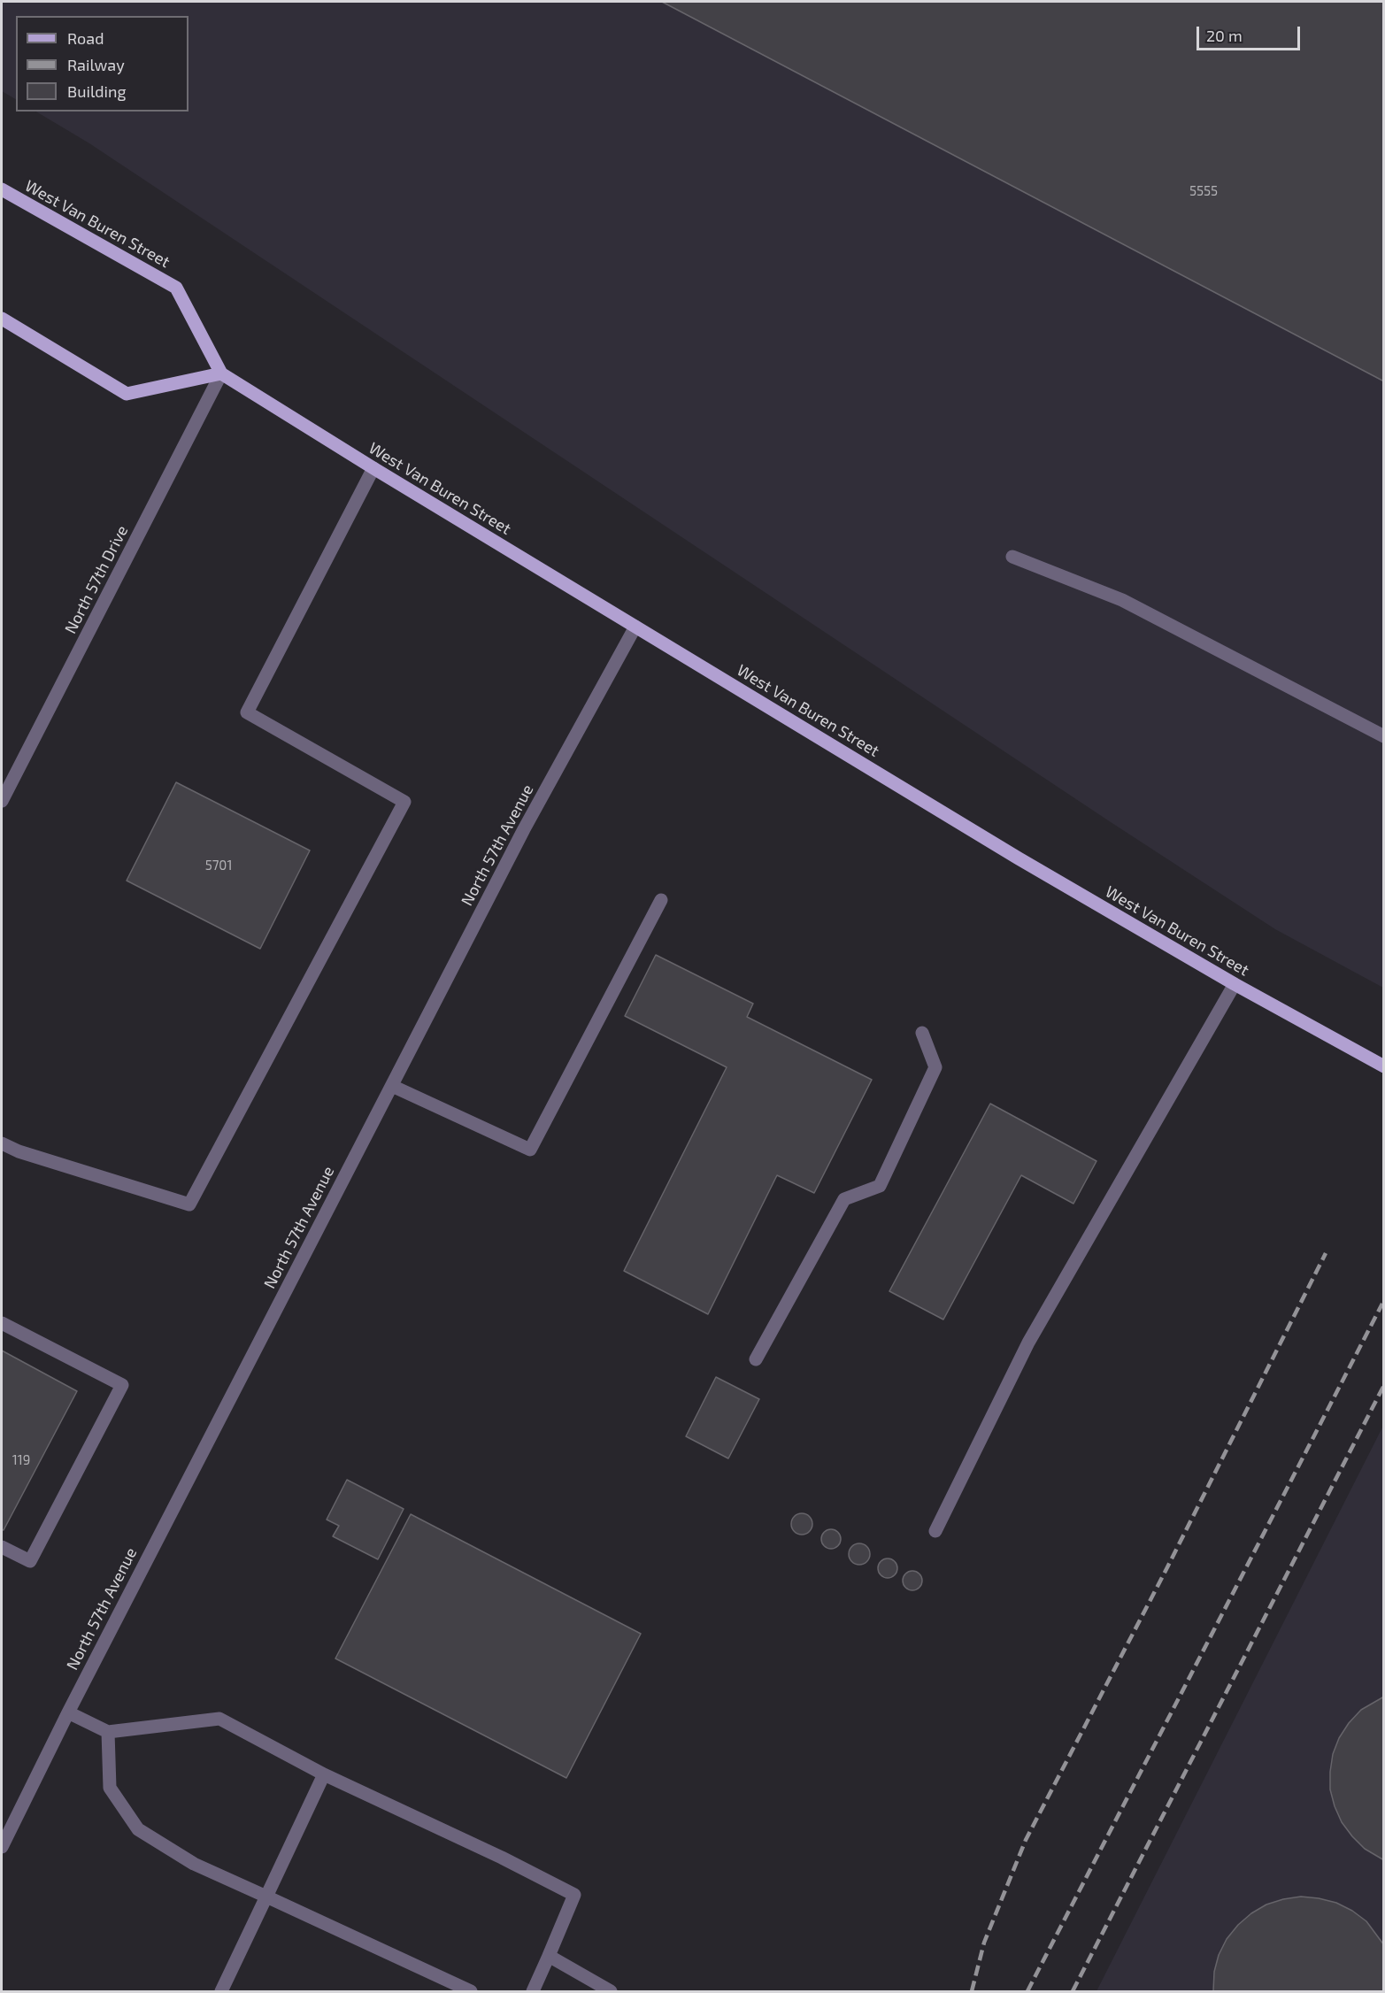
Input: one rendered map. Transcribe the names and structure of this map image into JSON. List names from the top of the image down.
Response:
{
  "streets": {
    "main road": ["West Van Buren Street"],
    "street": ["North 57th Drive", "North 57th Avenue"]
  },
  "crossings": [
    ["West Van Buren Street", "North 57th Drive"],
    ["West Van Buren Street", "North 57th Avenue"]
  ],
  "house_numbers": ["5555", "5701", "119"],
  "legend": ["Road", "Railway", "Building"],
  "scale_bar": "20 m"
}
